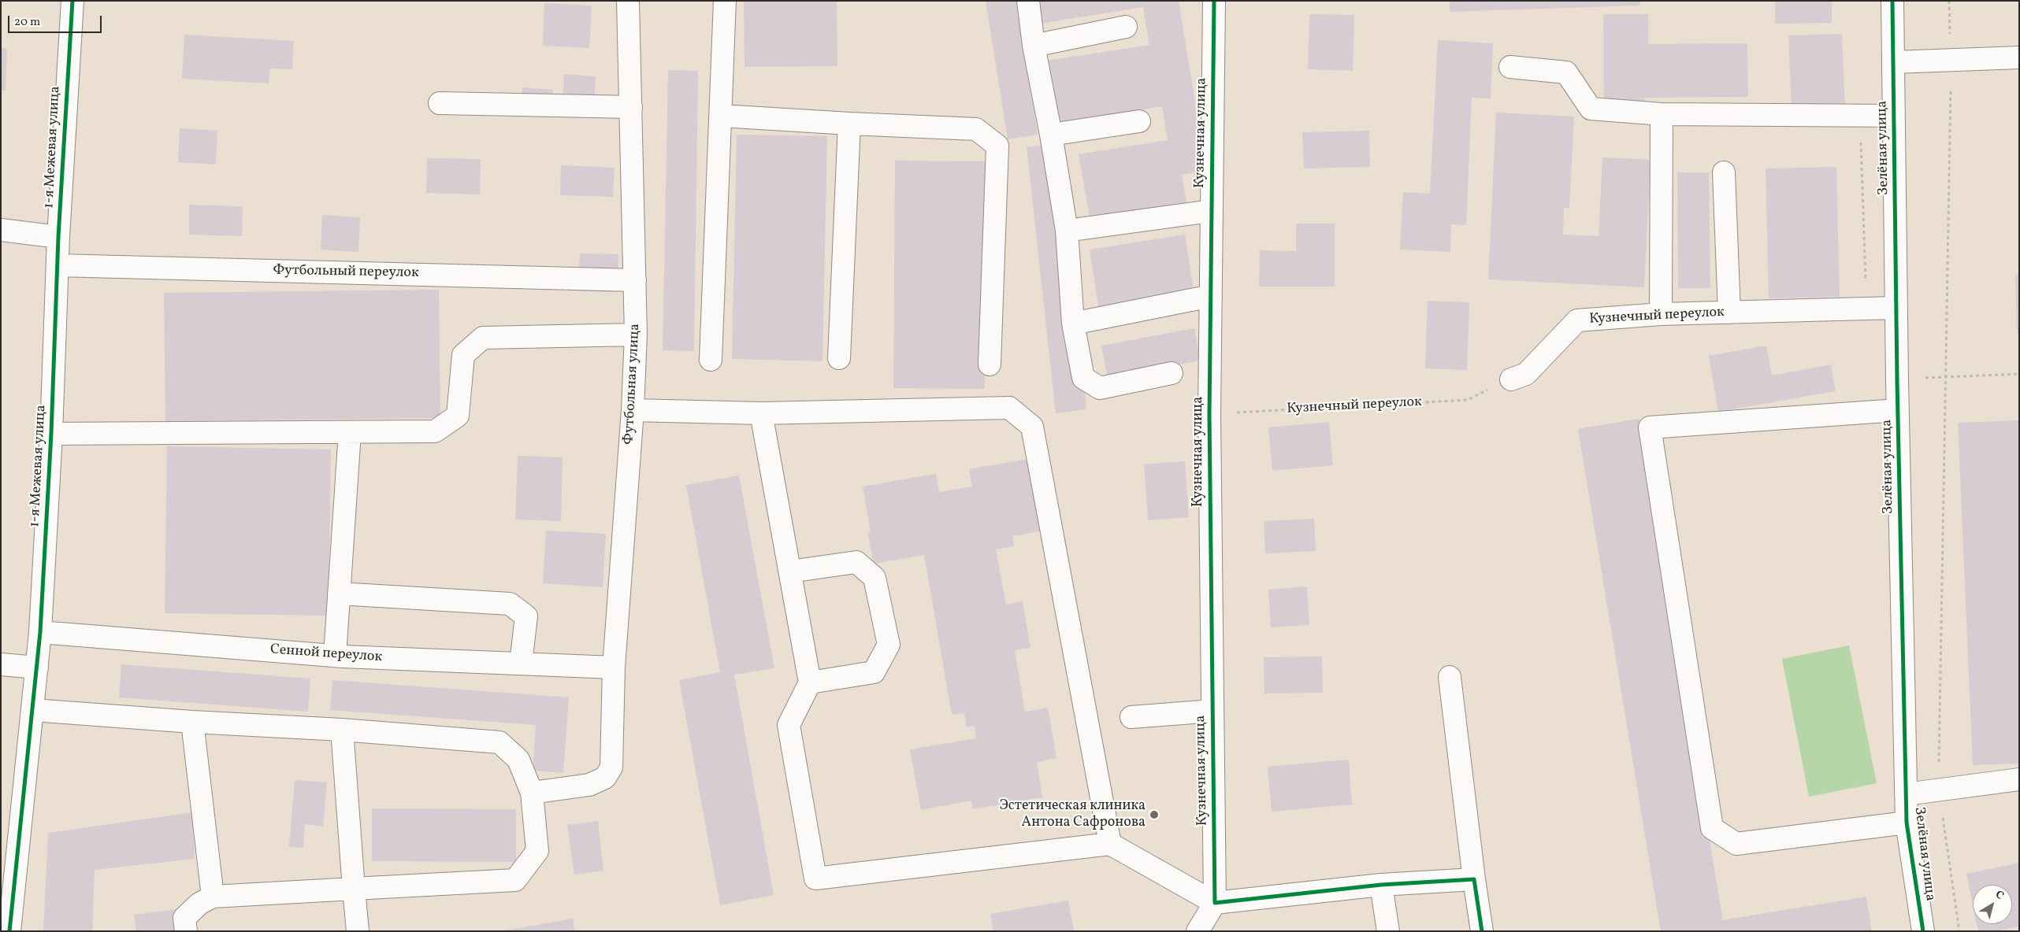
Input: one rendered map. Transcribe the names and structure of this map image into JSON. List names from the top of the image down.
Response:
{
  "streets": {
    "street": [
      "Кузнечная улица",
      "1-я Межевая улица",
      "Зелёная улица",
      "Футбольный переулок",
      "Кузнечный переулок",
      "Футбольная улица",
      "Сенной переулок"
    ]
  },
  "crossings": [
    ["Кузнечная улица", "Кузнечный переулок"],
    ["1-я Межевая улица", "Футбольный переулок"],
    ["1-я Межевая улица", "Сенной переулок"],
    ["Зелёная улица", "Кузнечный переулок"],
    ["Футбольный переулок", "Футбольная улица"],
    ["Футбольная улица", "Сенной переулок"]
  ],
  "places": ["Эстетическая клиника Антона Сафронова"],
  "scale_bar": "20 m",
  "north": "top right"
}
